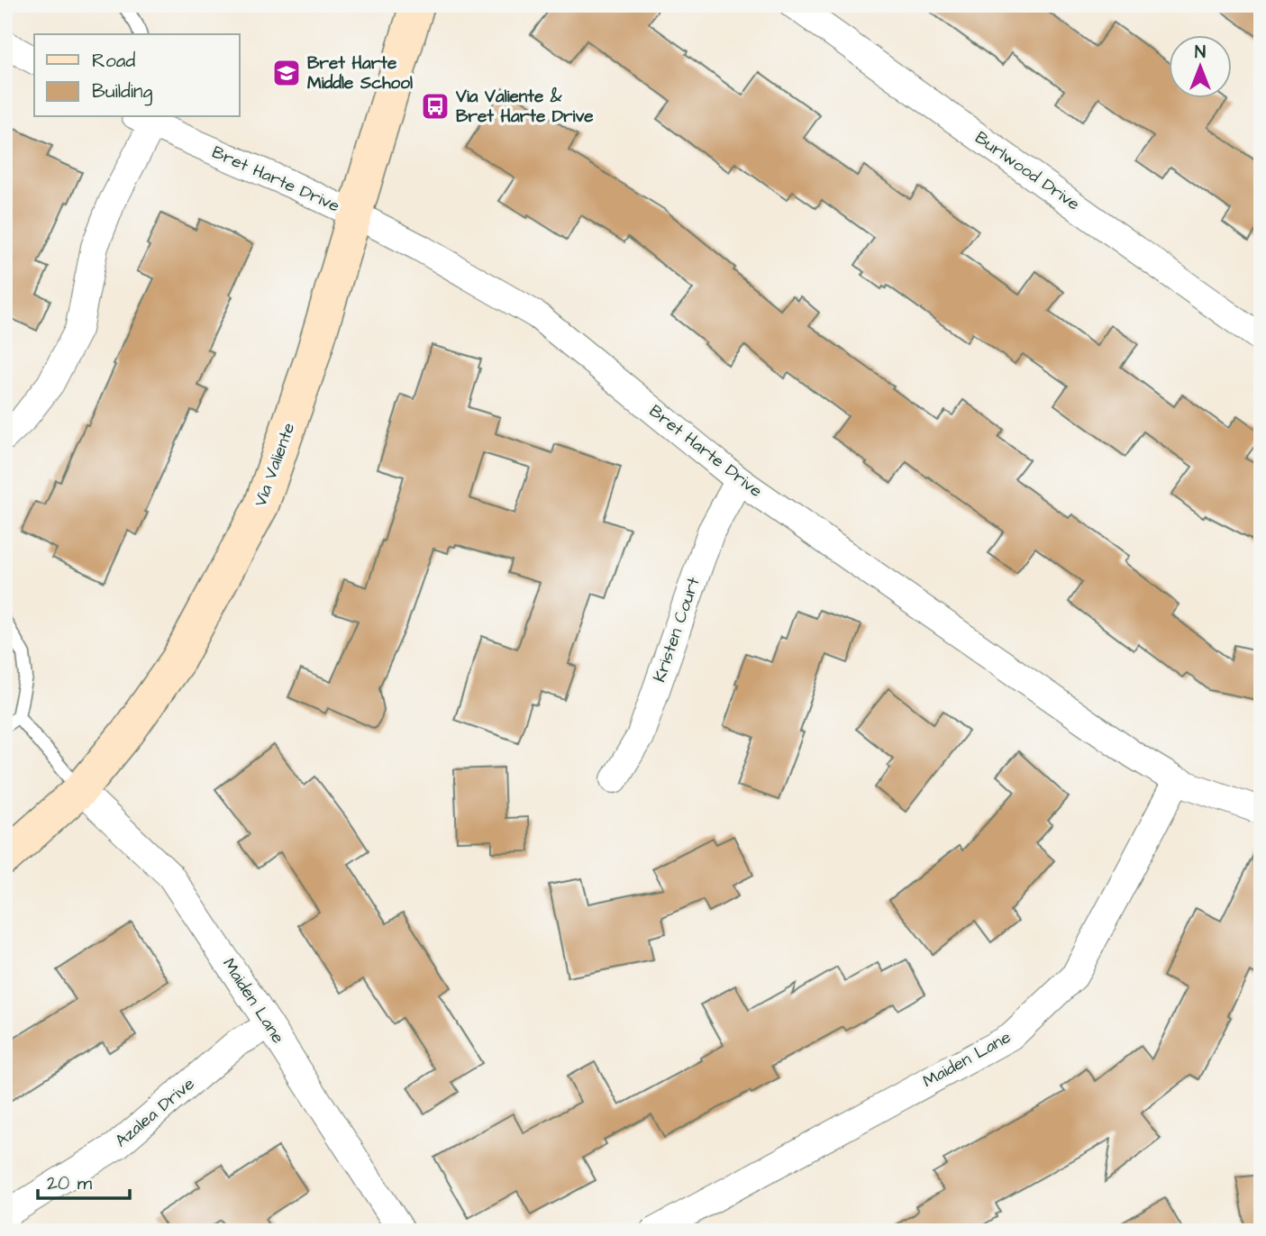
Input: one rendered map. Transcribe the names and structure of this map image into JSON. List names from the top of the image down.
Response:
{
  "streets": {
    "street": [
      "Burlwood Drive",
      "Bret Harte Drive",
      "Via Valiente",
      "Kristen Court",
      "Maiden Lane",
      "Azalea Drive"
    ]
  },
  "crossings": [
    ["Bret Harte Drive", "Via Valiente"],
    ["Bret Harte Drive", "Kristen Court"],
    ["Bret Harte Drive", "Maiden Lane"],
    ["Via Valiente", "Maiden Lane"],
    ["Maiden Lane", "Azalea Drive"]
  ],
  "places": {
    "school or university": ["Bret Harte Middle School"],
    "bus stop": ["Via Valiente & Bret Harte Drive"]
  },
  "legend": ["Road", "Building"],
  "scale_bar": "20 m",
  "north": "top"
}
